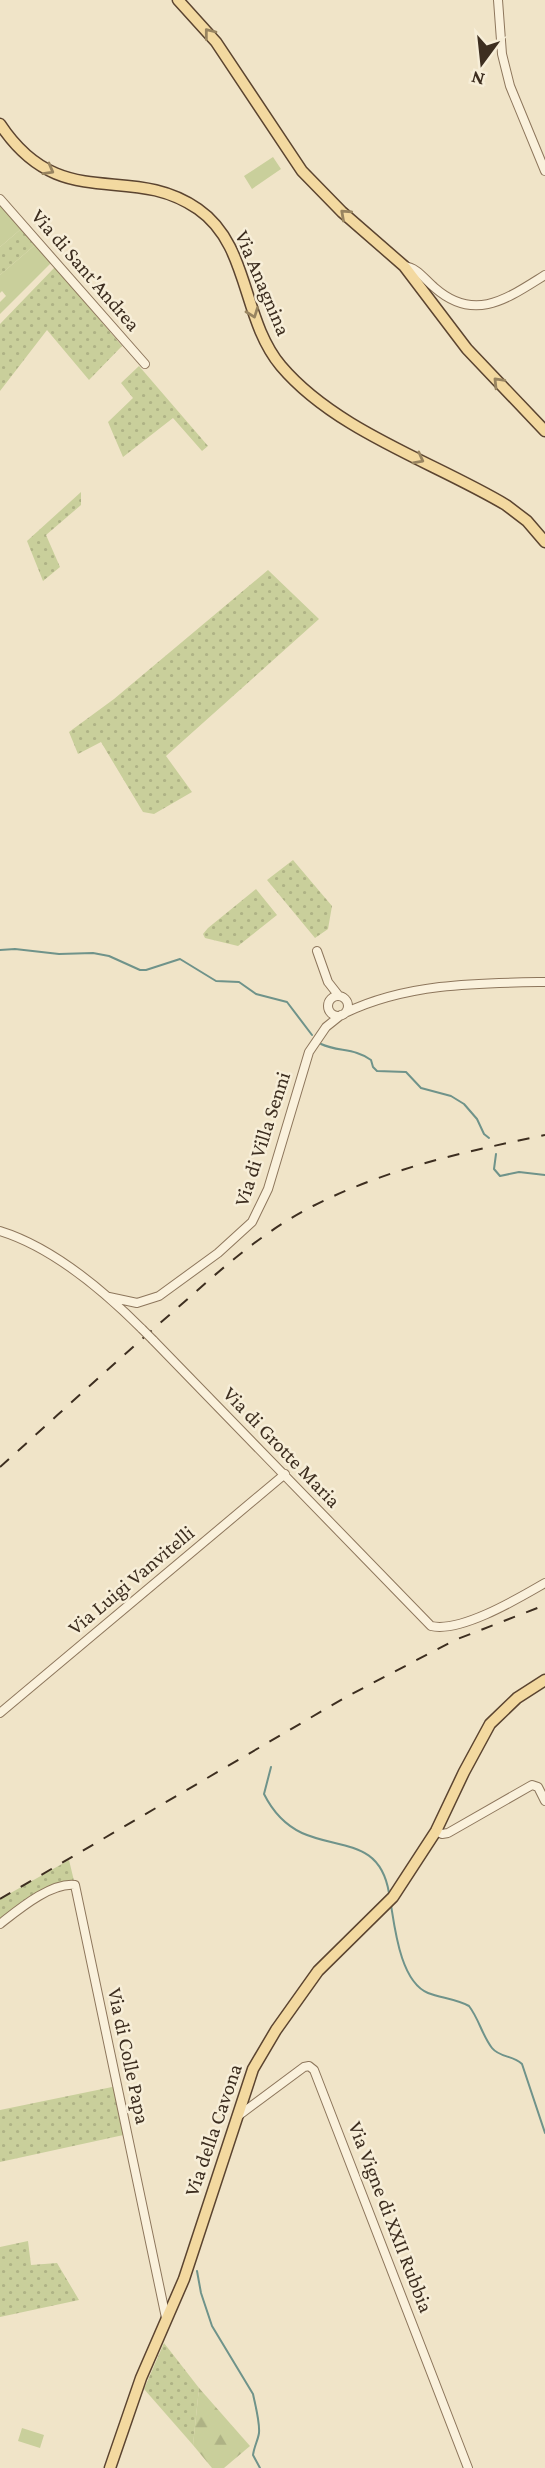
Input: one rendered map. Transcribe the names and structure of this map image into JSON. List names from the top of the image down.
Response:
{
  "streets": {
    "main road": ["Via Anagnina", "Via della Cavona"],
    "street": [
      "Via di Sant'Andrea",
      "Via di Villa Senni",
      "Via di Grotte Maria",
      "Via Luigi Vanvitelli",
      "Via di Colle Papa",
      "Via Vigne di XXII Rubbia"
    ]
  },
  "crossings": [
    ["Via di Villa Senni", "Via di Grotte Maria"],
    ["Via di Grotte Maria", "Via Luigi Vanvitelli"],
    ["Via di Colle Papa", "Via della Cavona"],
    ["Via della Cavona", "Via Vigne di XXII Rubbia"]
  ],
  "one_way": ["Via Anagnina"],
  "north": "bottom"
}
